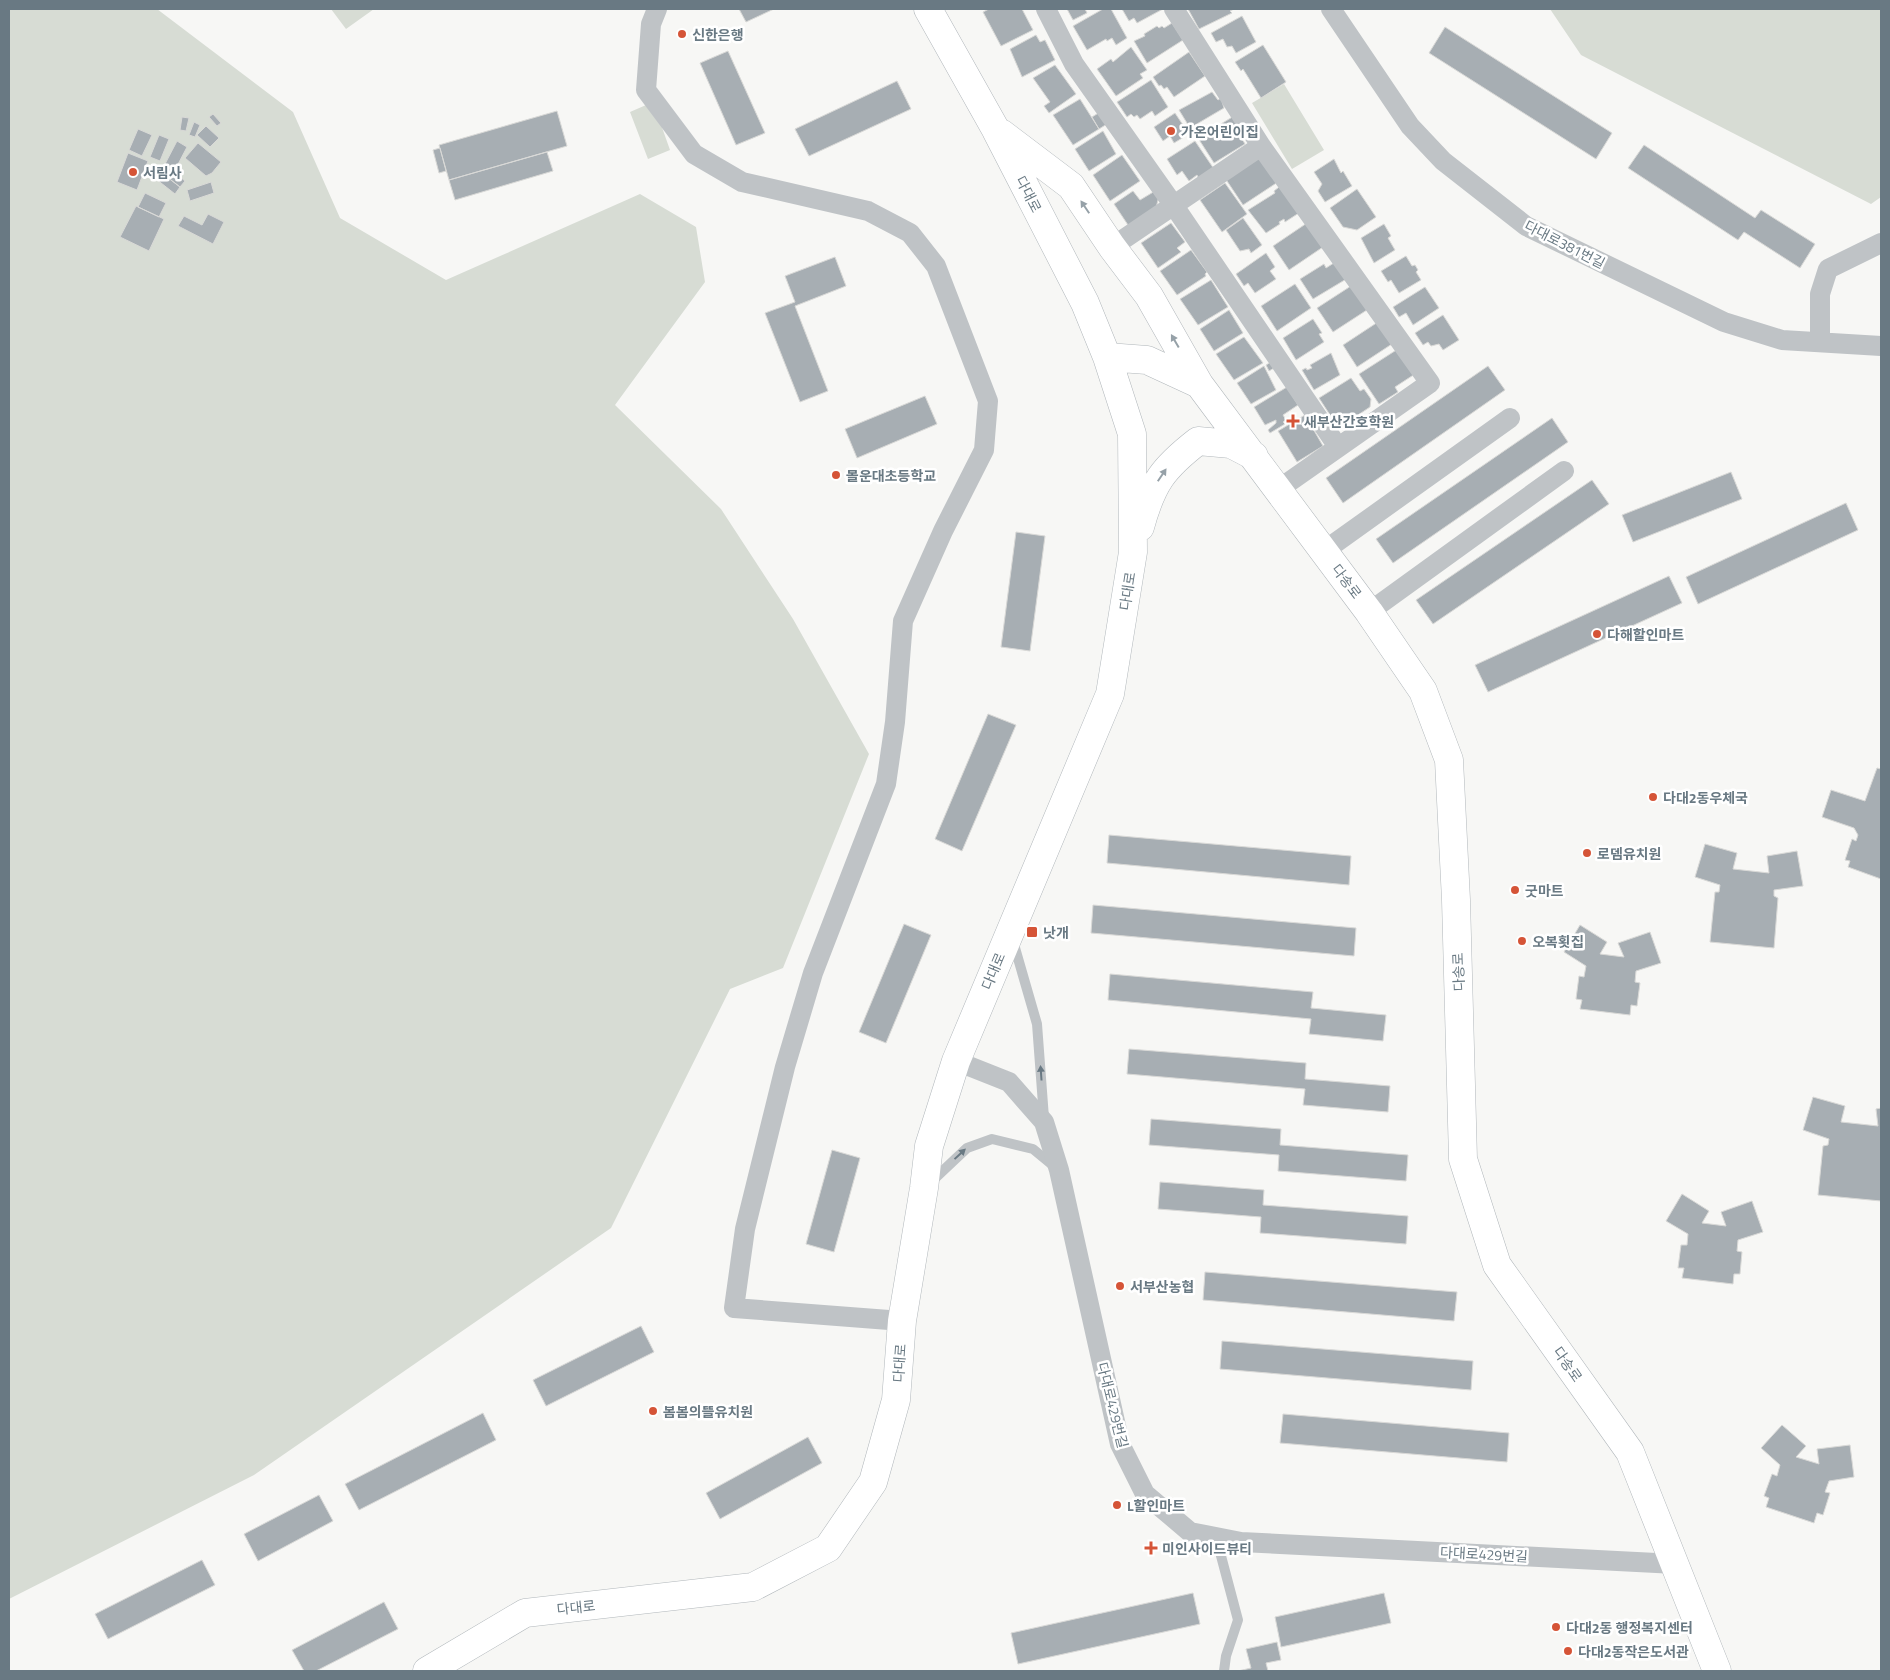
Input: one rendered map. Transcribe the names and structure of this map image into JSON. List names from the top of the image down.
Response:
{
  "streets": {
    "main road": ["다대로", "다송로"],
    "street": ["다대로381번길", "다대로429번길"]
  },
  "crossings": [
    ["다대로", "다송로"],
    ["다대로", "다대로429번길"],
    ["다송로", "다대로429번길"]
  ],
  "places": {
    "other": [
      "신한은행",
      "가온어린이집",
      "서림사",
      "몰운대초등학교",
      "다해할인마트",
      "다대2동우체국",
      "로뎀유치원",
      "굿마트",
      "오복횟집",
      "서부산농협",
      "봄봄의뜰유치원",
      "L할인마트",
      "다대2동 행정복지센터",
      "다대2동작은도서관"
    ],
    "health": ["새부산간호학원", "미인사이드뷰티"],
    "transit": ["낫개"]
  }
}
